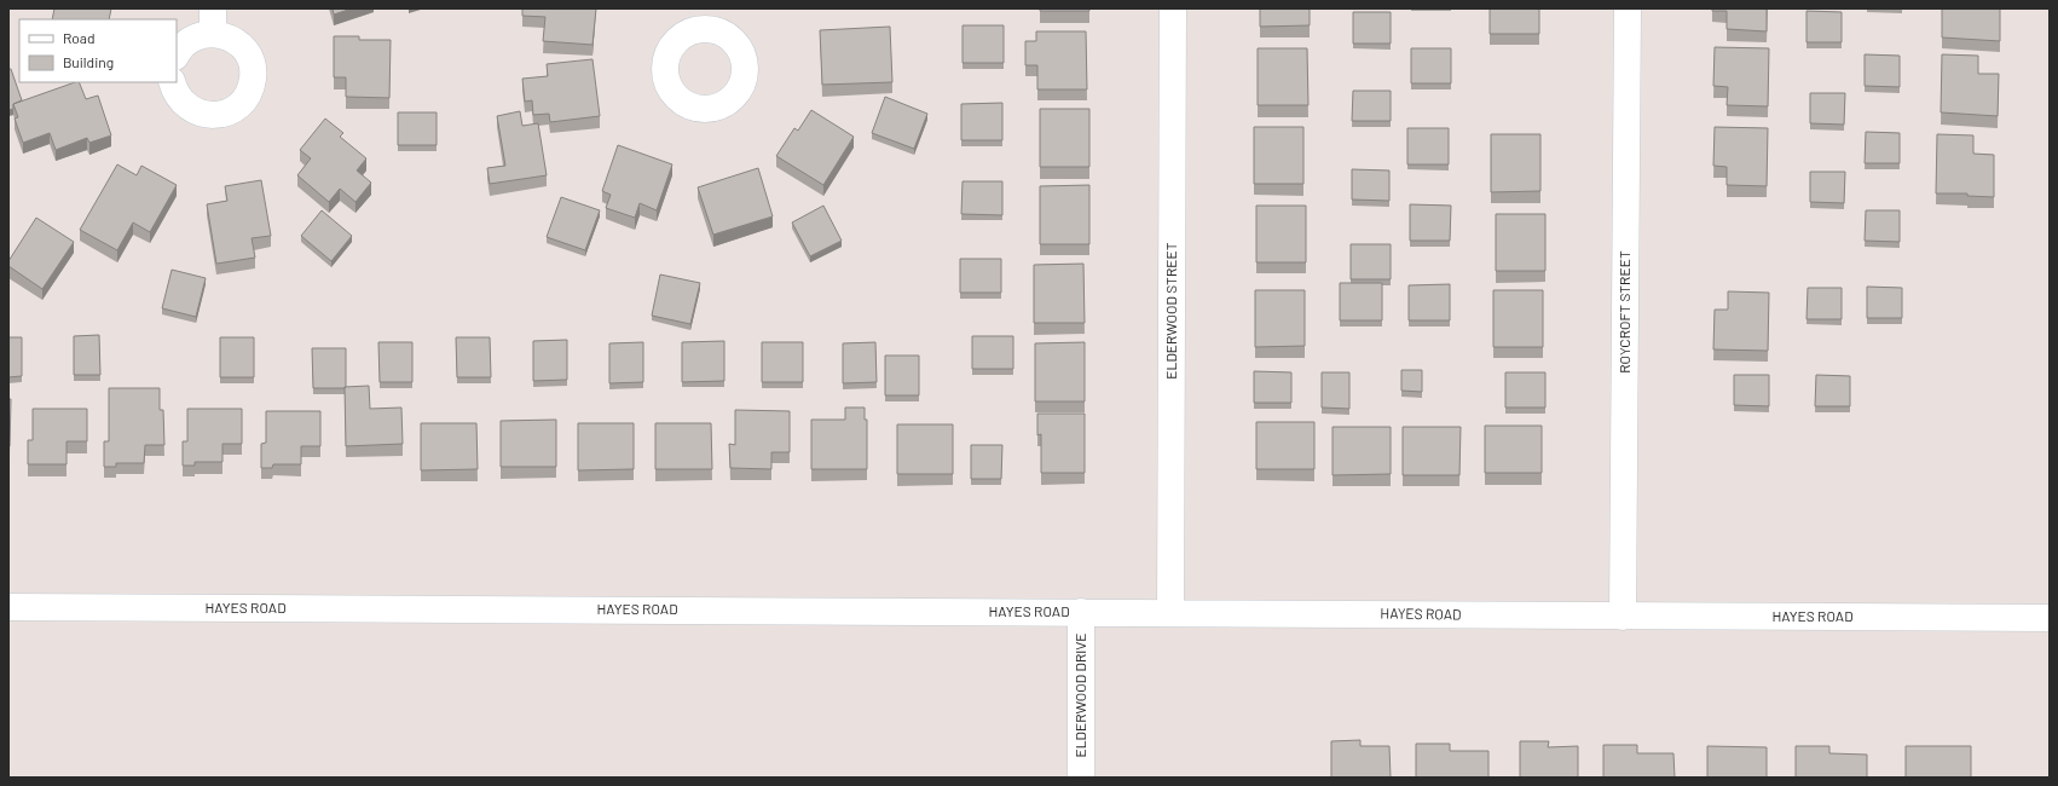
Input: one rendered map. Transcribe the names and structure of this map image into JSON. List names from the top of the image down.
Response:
{
  "streets": {
    "street": [
      "ELDERWOOD STREET",
      "ROYCROFT STREET",
      "HAYES ROAD",
      "ELDERWOOD DRIVE"
    ]
  },
  "crossings": [
    ["ELDERWOOD STREET", "HAYES ROAD"],
    ["ROYCROFT STREET", "HAYES ROAD"],
    ["HAYES ROAD", "ELDERWOOD DRIVE"]
  ],
  "legend": ["Road", "Building"]
}
